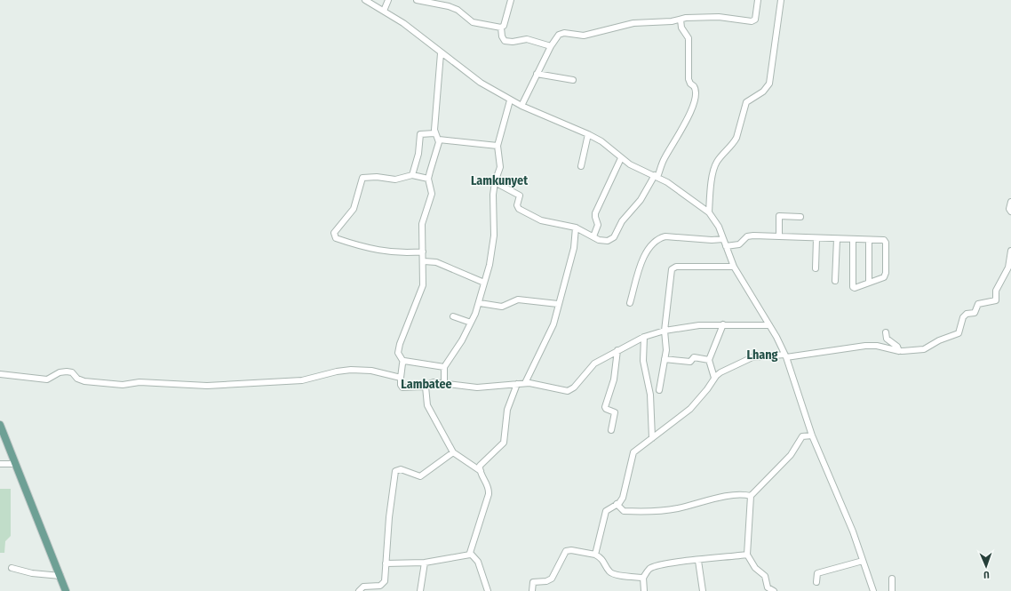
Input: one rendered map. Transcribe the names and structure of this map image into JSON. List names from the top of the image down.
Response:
{
  "districts": ["Lamkunyet", "Lhang", "Lambatee"],
  "north": "bottom"
}
